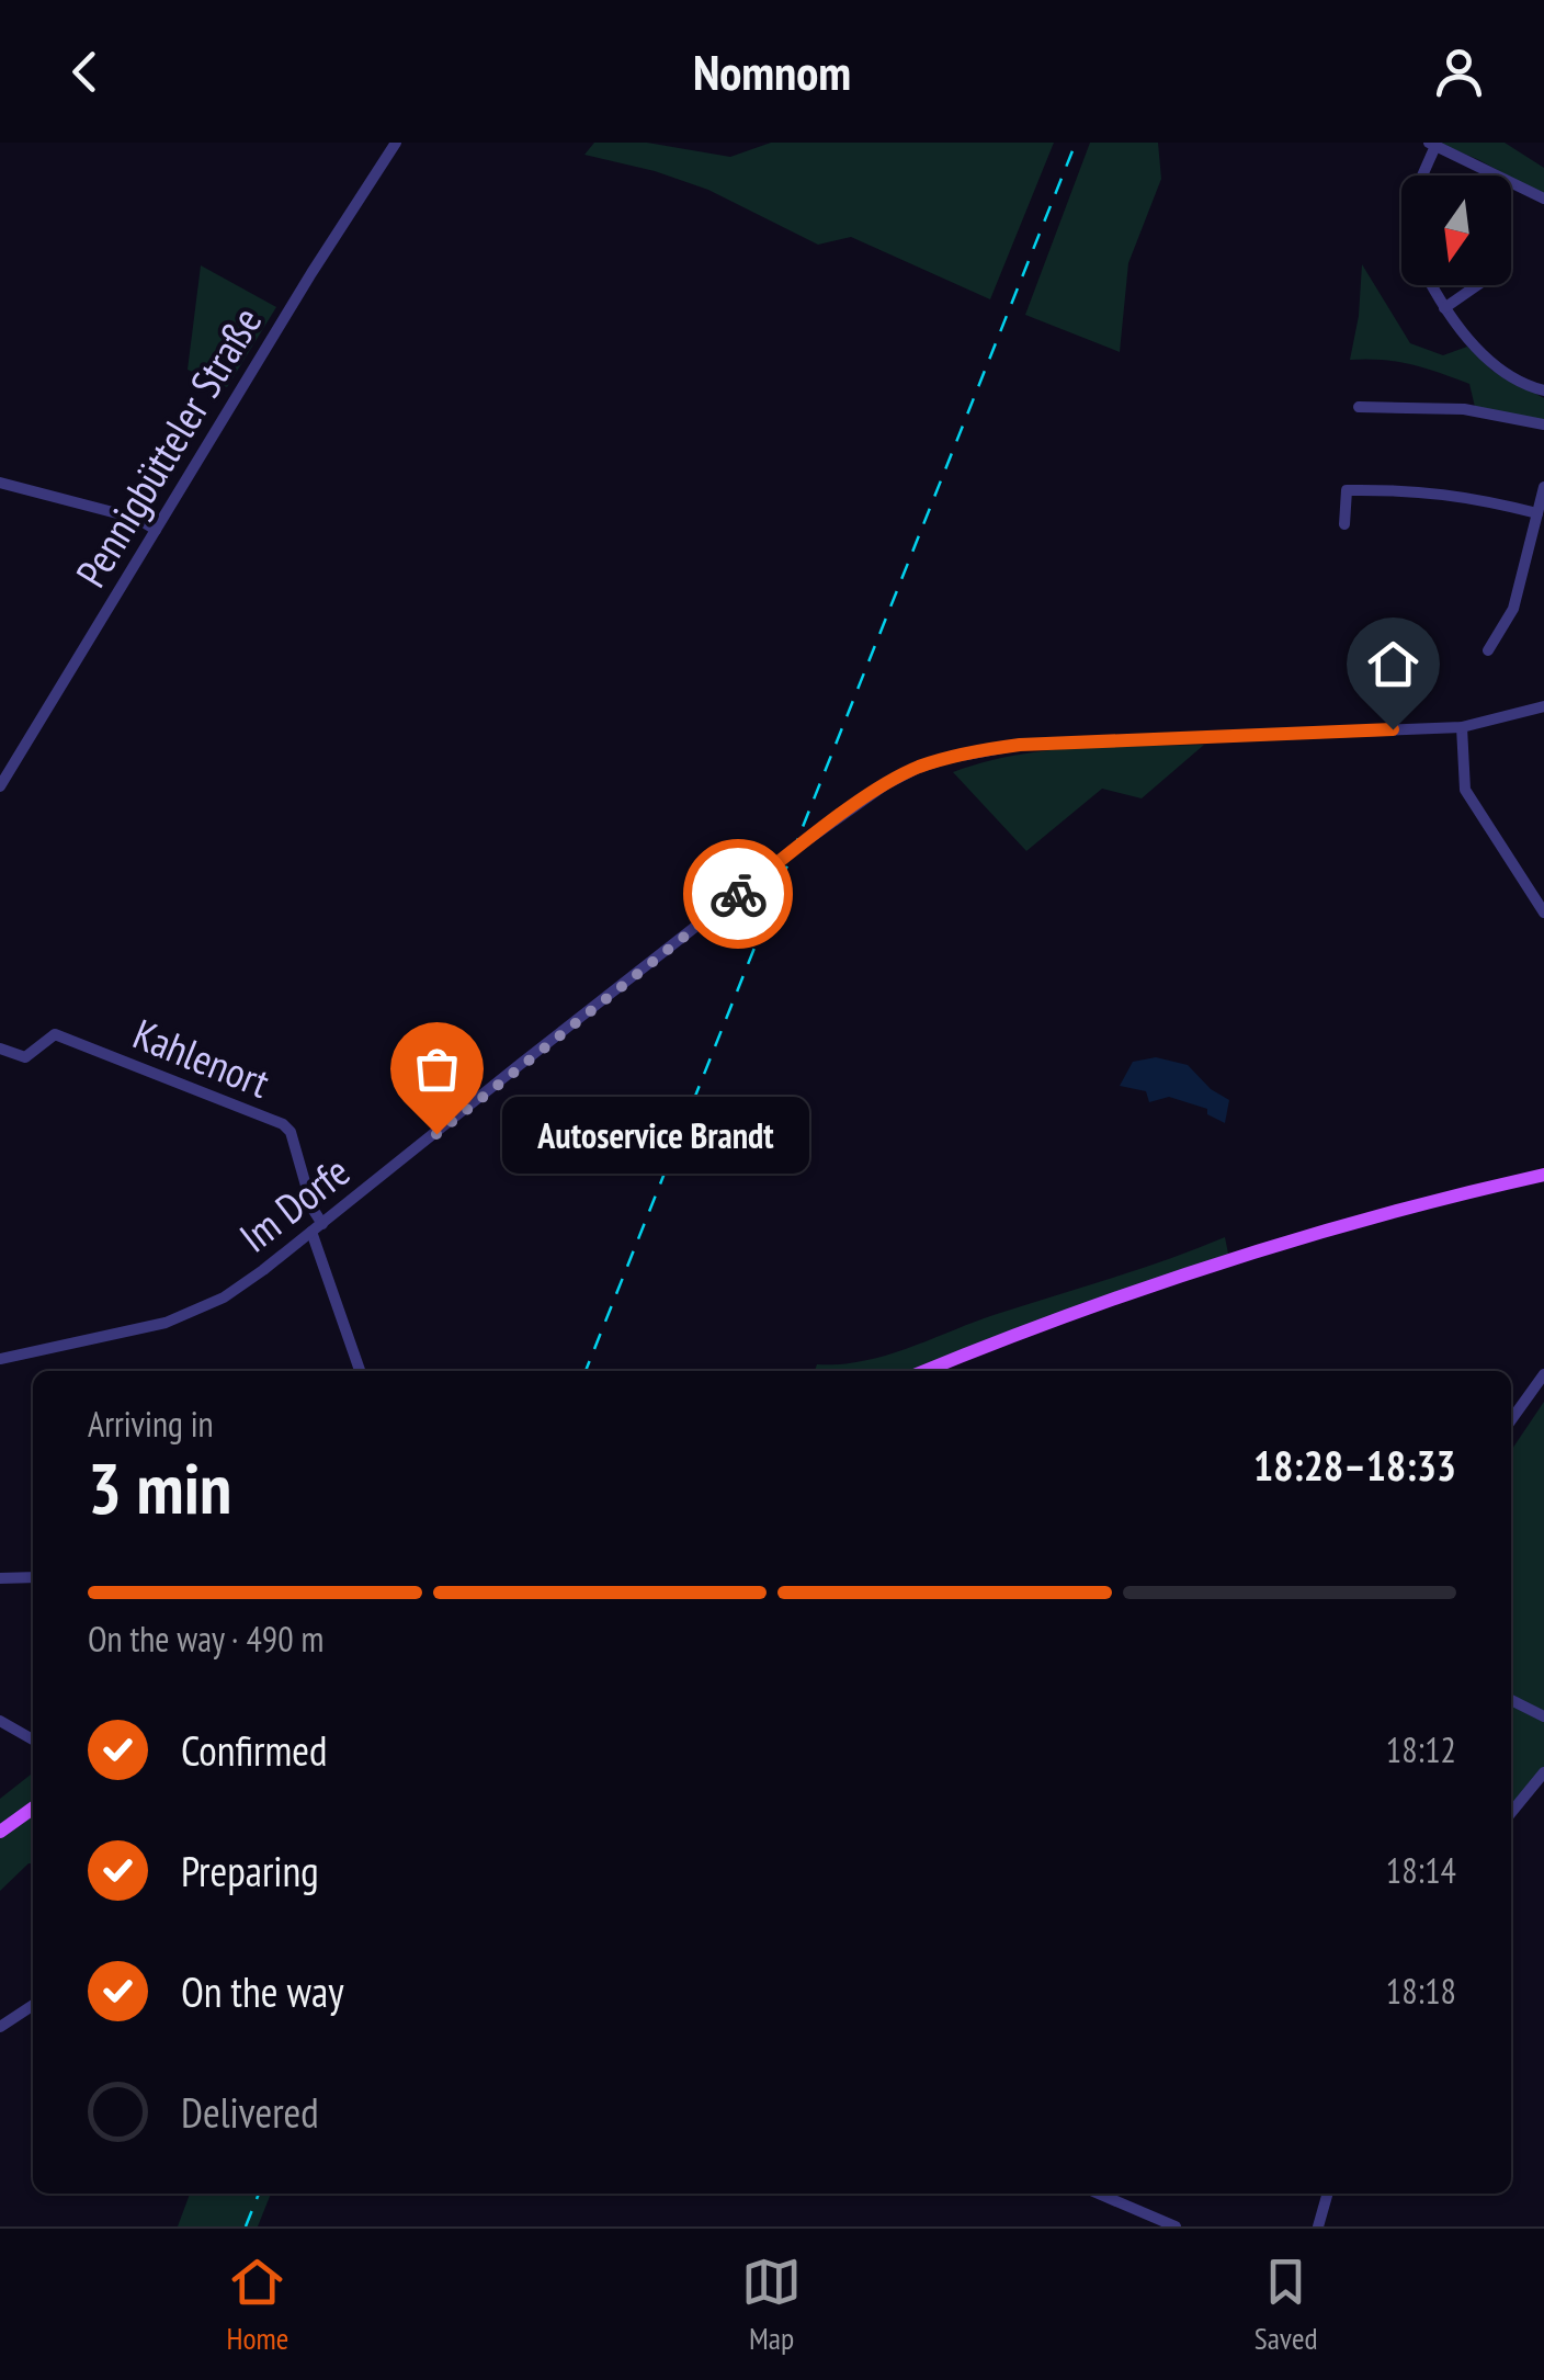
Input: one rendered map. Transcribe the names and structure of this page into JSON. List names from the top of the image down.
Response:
{
  "streets": {
    "street": ["Pennigbütteler Straße", "Kahlenort", "Im Dorfe"]
  },
  "crossings": [
    ["Kahlenort", "Im Dorfe"]
  ],
  "places": ["Autoservice Brandt"],
  "north": "bottom",
  "page": {
    "header": "Nomnom",
    "bubble": "Autoservice Brandt",
    "heading": ["3 min", "Arriving in", "18:28–18:33"],
    "bar": "On the way · 490 m",
    "list": [
      ["Confirmed", "18:12"],
      ["Preparing", "18:14"],
      ["On the way", "18:18"],
      "Delivered"
    ],
    "tabs": ["Home", "Map", "Saved"]
  }
}
